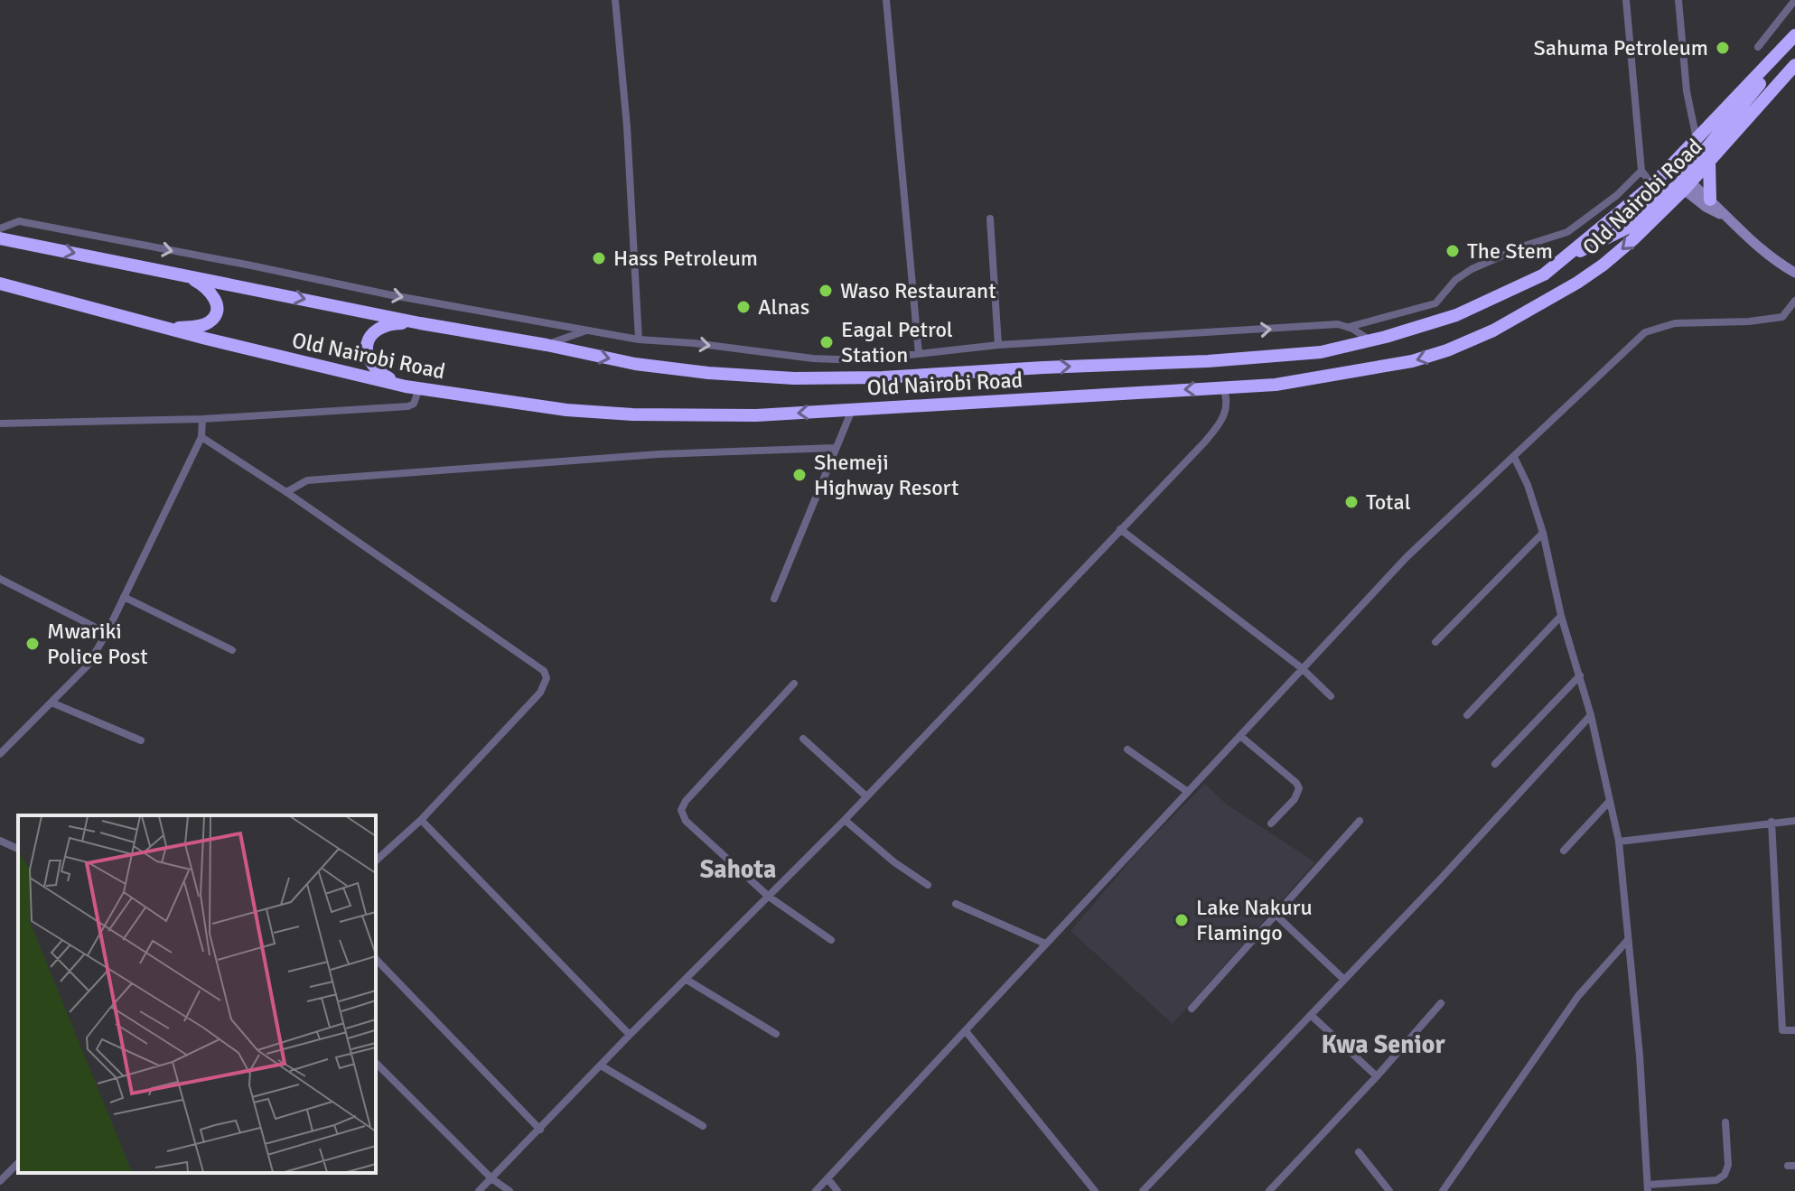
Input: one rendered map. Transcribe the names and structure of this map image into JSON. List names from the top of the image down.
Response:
{
  "streets": {
    "highway": ["Old Nairobi Road"]
  },
  "districts": ["Sahota", "Kwa Senior"],
  "places": [
    "Sahuma Petroleum",
    "The Stem",
    "Hass Petroleum",
    "Waso Restaurant",
    "Alnas",
    "Eagal Petrol Station",
    "Shemeji Highway Resort",
    "Total",
    "Mwariki Police Post",
    "Lake Nakuru Flamingo"
  ]
}
